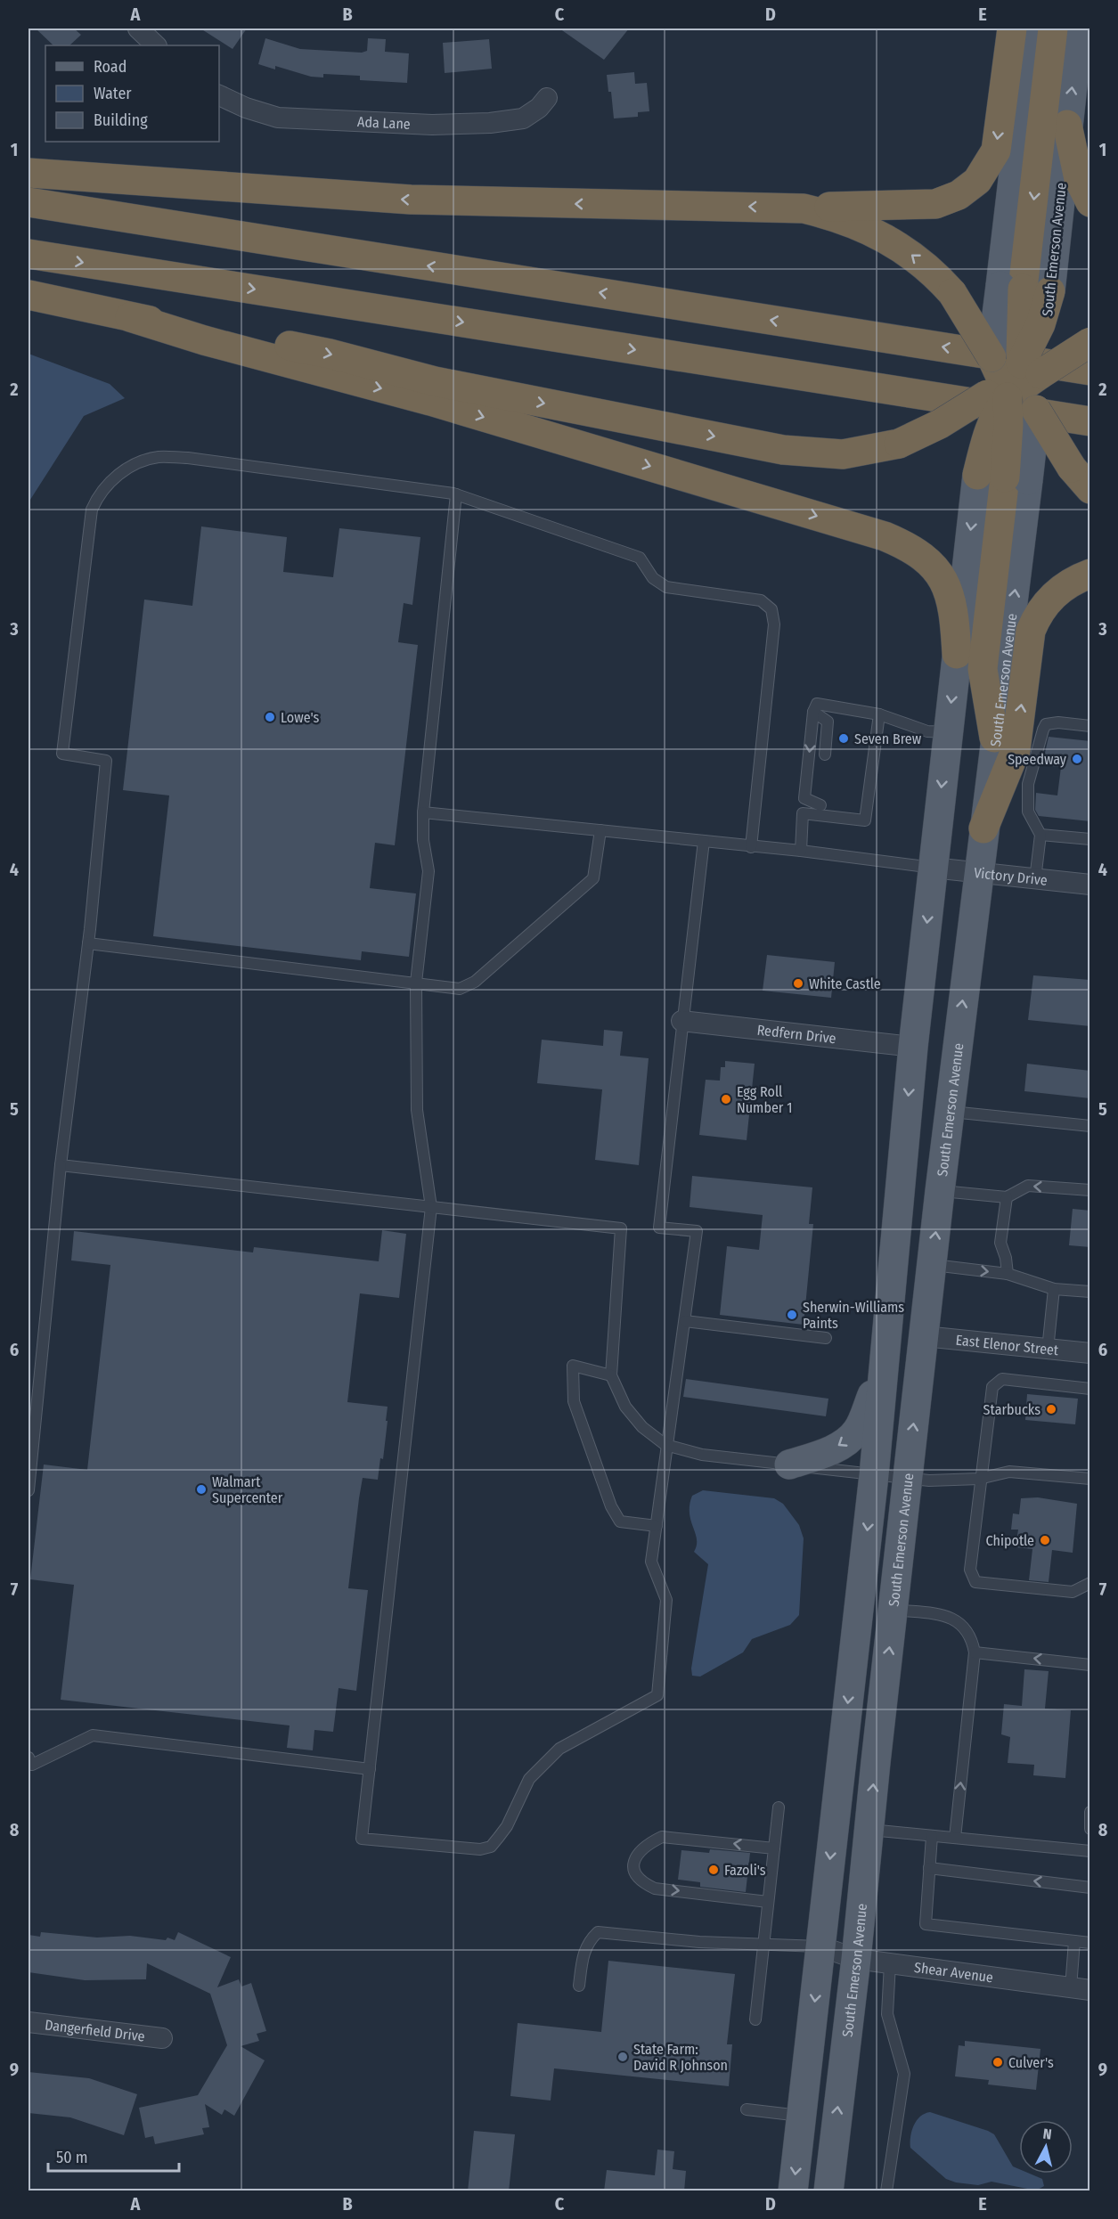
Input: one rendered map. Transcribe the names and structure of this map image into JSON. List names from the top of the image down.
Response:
{
  "streets": {
    "main road": ["South Emerson Avenue"],
    "street": [
      "Ada Lane",
      "Victory Drive",
      "Redfern Drive",
      "East Elenor Street",
      "Shear Avenue",
      "Dangerfield Drive"
    ]
  },
  "crossings": [
    ["South Emerson Avenue", "Victory Drive"],
    ["South Emerson Avenue", "Redfern Drive"],
    ["South Emerson Avenue", "East Elenor Street"],
    ["South Emerson Avenue", "Shear Avenue"]
  ],
  "places": [
    "Lowe's",
    "Seven Brew",
    "Speedway",
    "White Castle",
    "Egg Roll Number 1",
    "Sherwin-Williams Paints",
    "Starbucks",
    "Walmart Supercenter",
    "Chipotle",
    "Fazoli's",
    "State Farm: David R Johnson",
    "Culver's"
  ],
  "legend": ["Road", "Water", "Building"],
  "scale_bar": "50 m",
  "north": "top",
  "grid": {
    "columns": [
      "A",
      "B",
      "C",
      "D",
      "E"
    ],
    "rows": [
      "1",
      "2",
      "3",
      "4",
      "5",
      "6",
      "7",
      "8",
      "9"
    ]
  }
}
